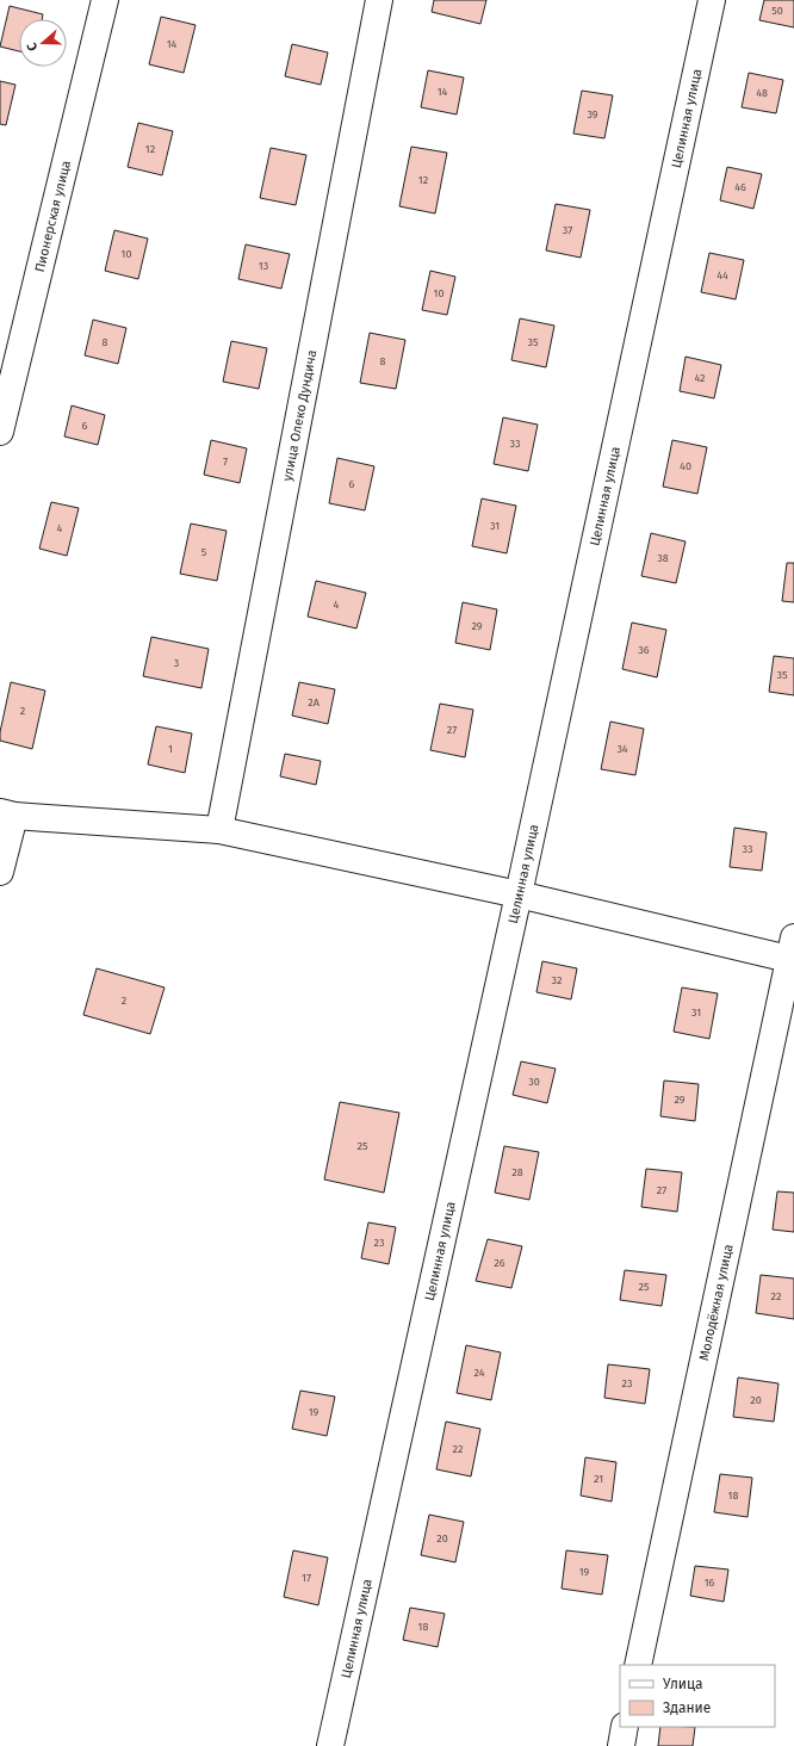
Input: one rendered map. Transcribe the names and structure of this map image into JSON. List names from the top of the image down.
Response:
{
  "streets": {
    "street": [
      "Целинная улица",
      "Пионерская улица",
      "улица Олеко Дундича",
      "Молодёжная улица"
    ]
  },
  "house_numbers": [
    "50",
    "14",
    "14",
    "48",
    "39",
    "12",
    "12",
    "46",
    "37",
    "10",
    "13",
    "44",
    "10",
    "8",
    "35",
    "8",
    "42",
    "6",
    "33",
    "7",
    "40",
    "6",
    "31",
    "4",
    "5",
    "38",
    "4",
    "29",
    "36",
    "3",
    "35",
    "2А",
    "2",
    "27",
    "1",
    "34",
    "33",
    "32",
    "2",
    "31",
    "30",
    "29",
    "25",
    "28",
    "27",
    "23",
    "26",
    "25",
    "22",
    "24",
    "23",
    "20",
    "19",
    "22",
    "21",
    "18",
    "20",
    "19",
    "17",
    "16",
    "18"
  ],
  "legend": ["Улица", "Здание"],
  "north": "left"
}
